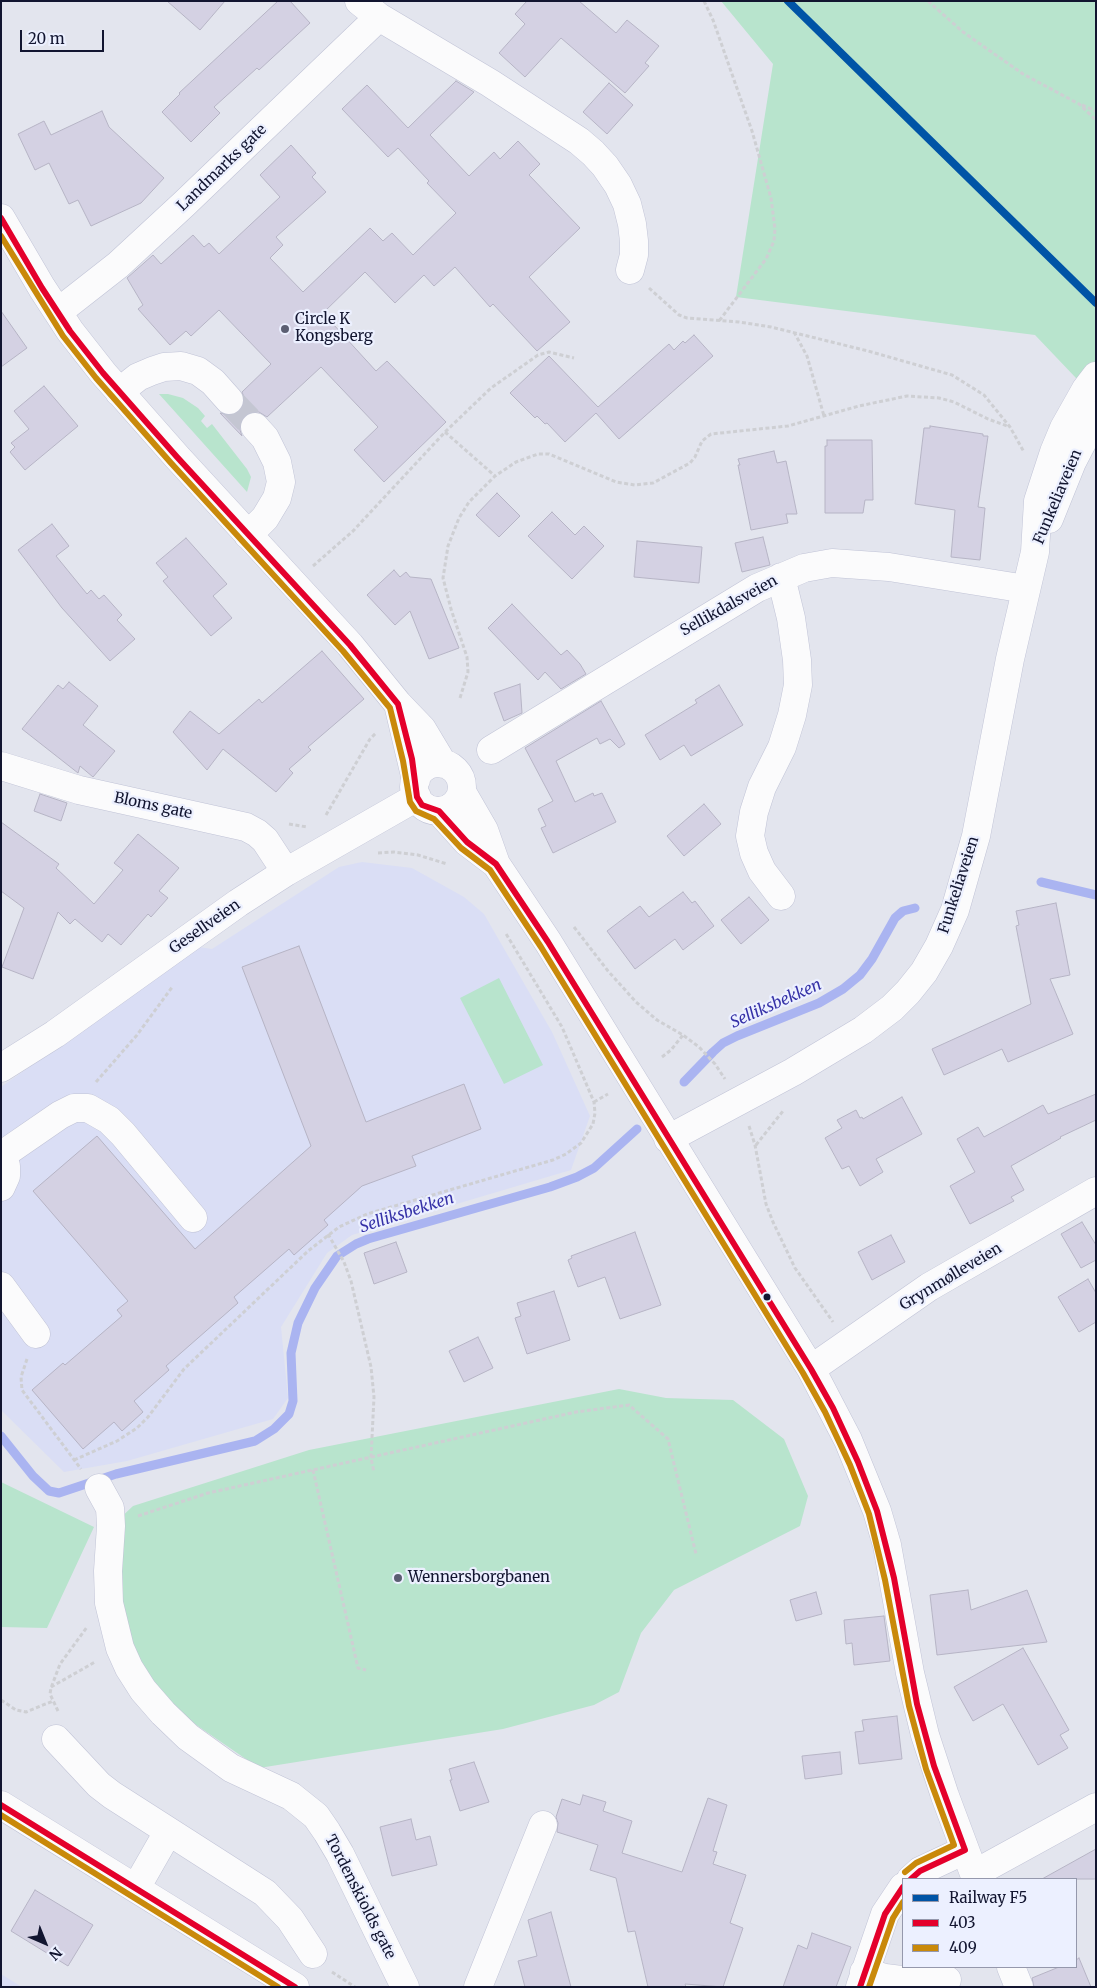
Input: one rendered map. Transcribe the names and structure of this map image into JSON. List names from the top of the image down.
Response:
{
  "streets": {
    "street": [
      "Landmarks gate",
      "Funkeliaveien",
      "Sellikdalsveien",
      "Bloms gate",
      "Gesellveien",
      "Grynmølleveien",
      "Tordenskiolds gate"
    ]
  },
  "crossings": [
    ["Funkeliaveien", "Sellikdalsveien"],
    ["Bloms gate", "Gesellveien"]
  ],
  "water": ["Selliksbekken"],
  "places": ["Circle K Kongsberg", "Wennersborgbanen"],
  "lines": ["rail line F5", "transit line 403", "transit line 409"],
  "legend": ["Railway F5", "403", "409"],
  "scale_bar": "20 m",
  "north": "bottom right"
}
